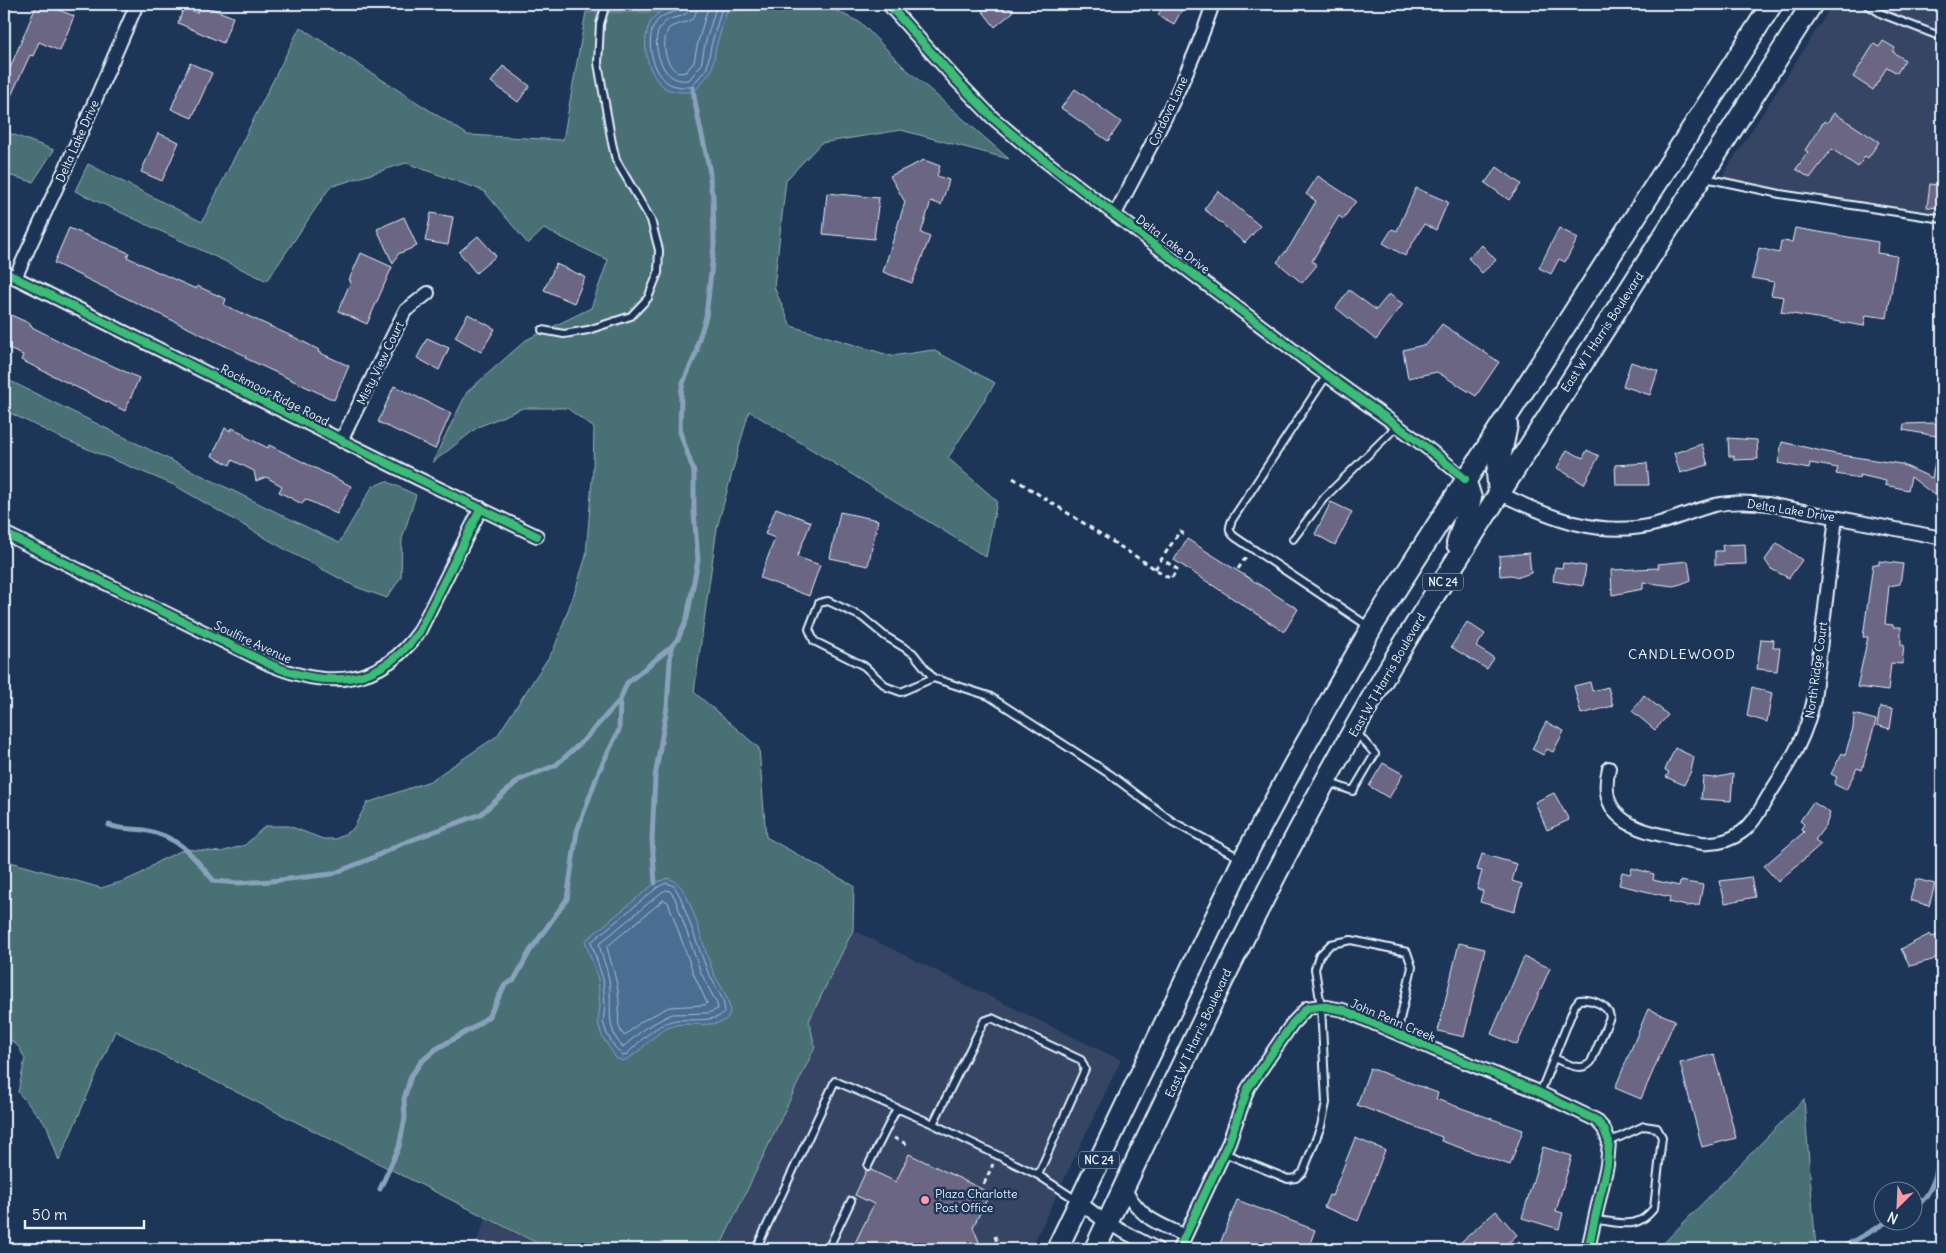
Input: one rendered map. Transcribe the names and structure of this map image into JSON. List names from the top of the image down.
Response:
{
  "streets": {
    "main road": ["East W T Harris Boulevard", "NC 24"],
    "street": [
      "Cordova Lane",
      "Delta Lake Drive",
      "Misty View Court",
      "Rockmoor Ridge Road",
      "Soulfire Avenue",
      "North Ridge Court",
      "John Penn Creek"
    ]
  },
  "crossings": [
    ["Cordova Lane", "Delta Lake Drive"],
    ["Delta Lake Drive", "East W T Harris Boulevard"],
    ["Delta Lake Drive", "Rockmoor Ridge Road"],
    ["Delta Lake Drive", "NC 24"],
    ["Delta Lake Drive", "North Ridge Court"],
    ["Misty View Court", "Rockmoor Ridge Road"],
    ["Rockmoor Ridge Road", "Soulfire Avenue"]
  ],
  "districts": ["CANDLEWOOD"],
  "places": ["Plaza Charlotte Post Office"],
  "scale_bar": "50 m",
  "north": "bottom left"
}
